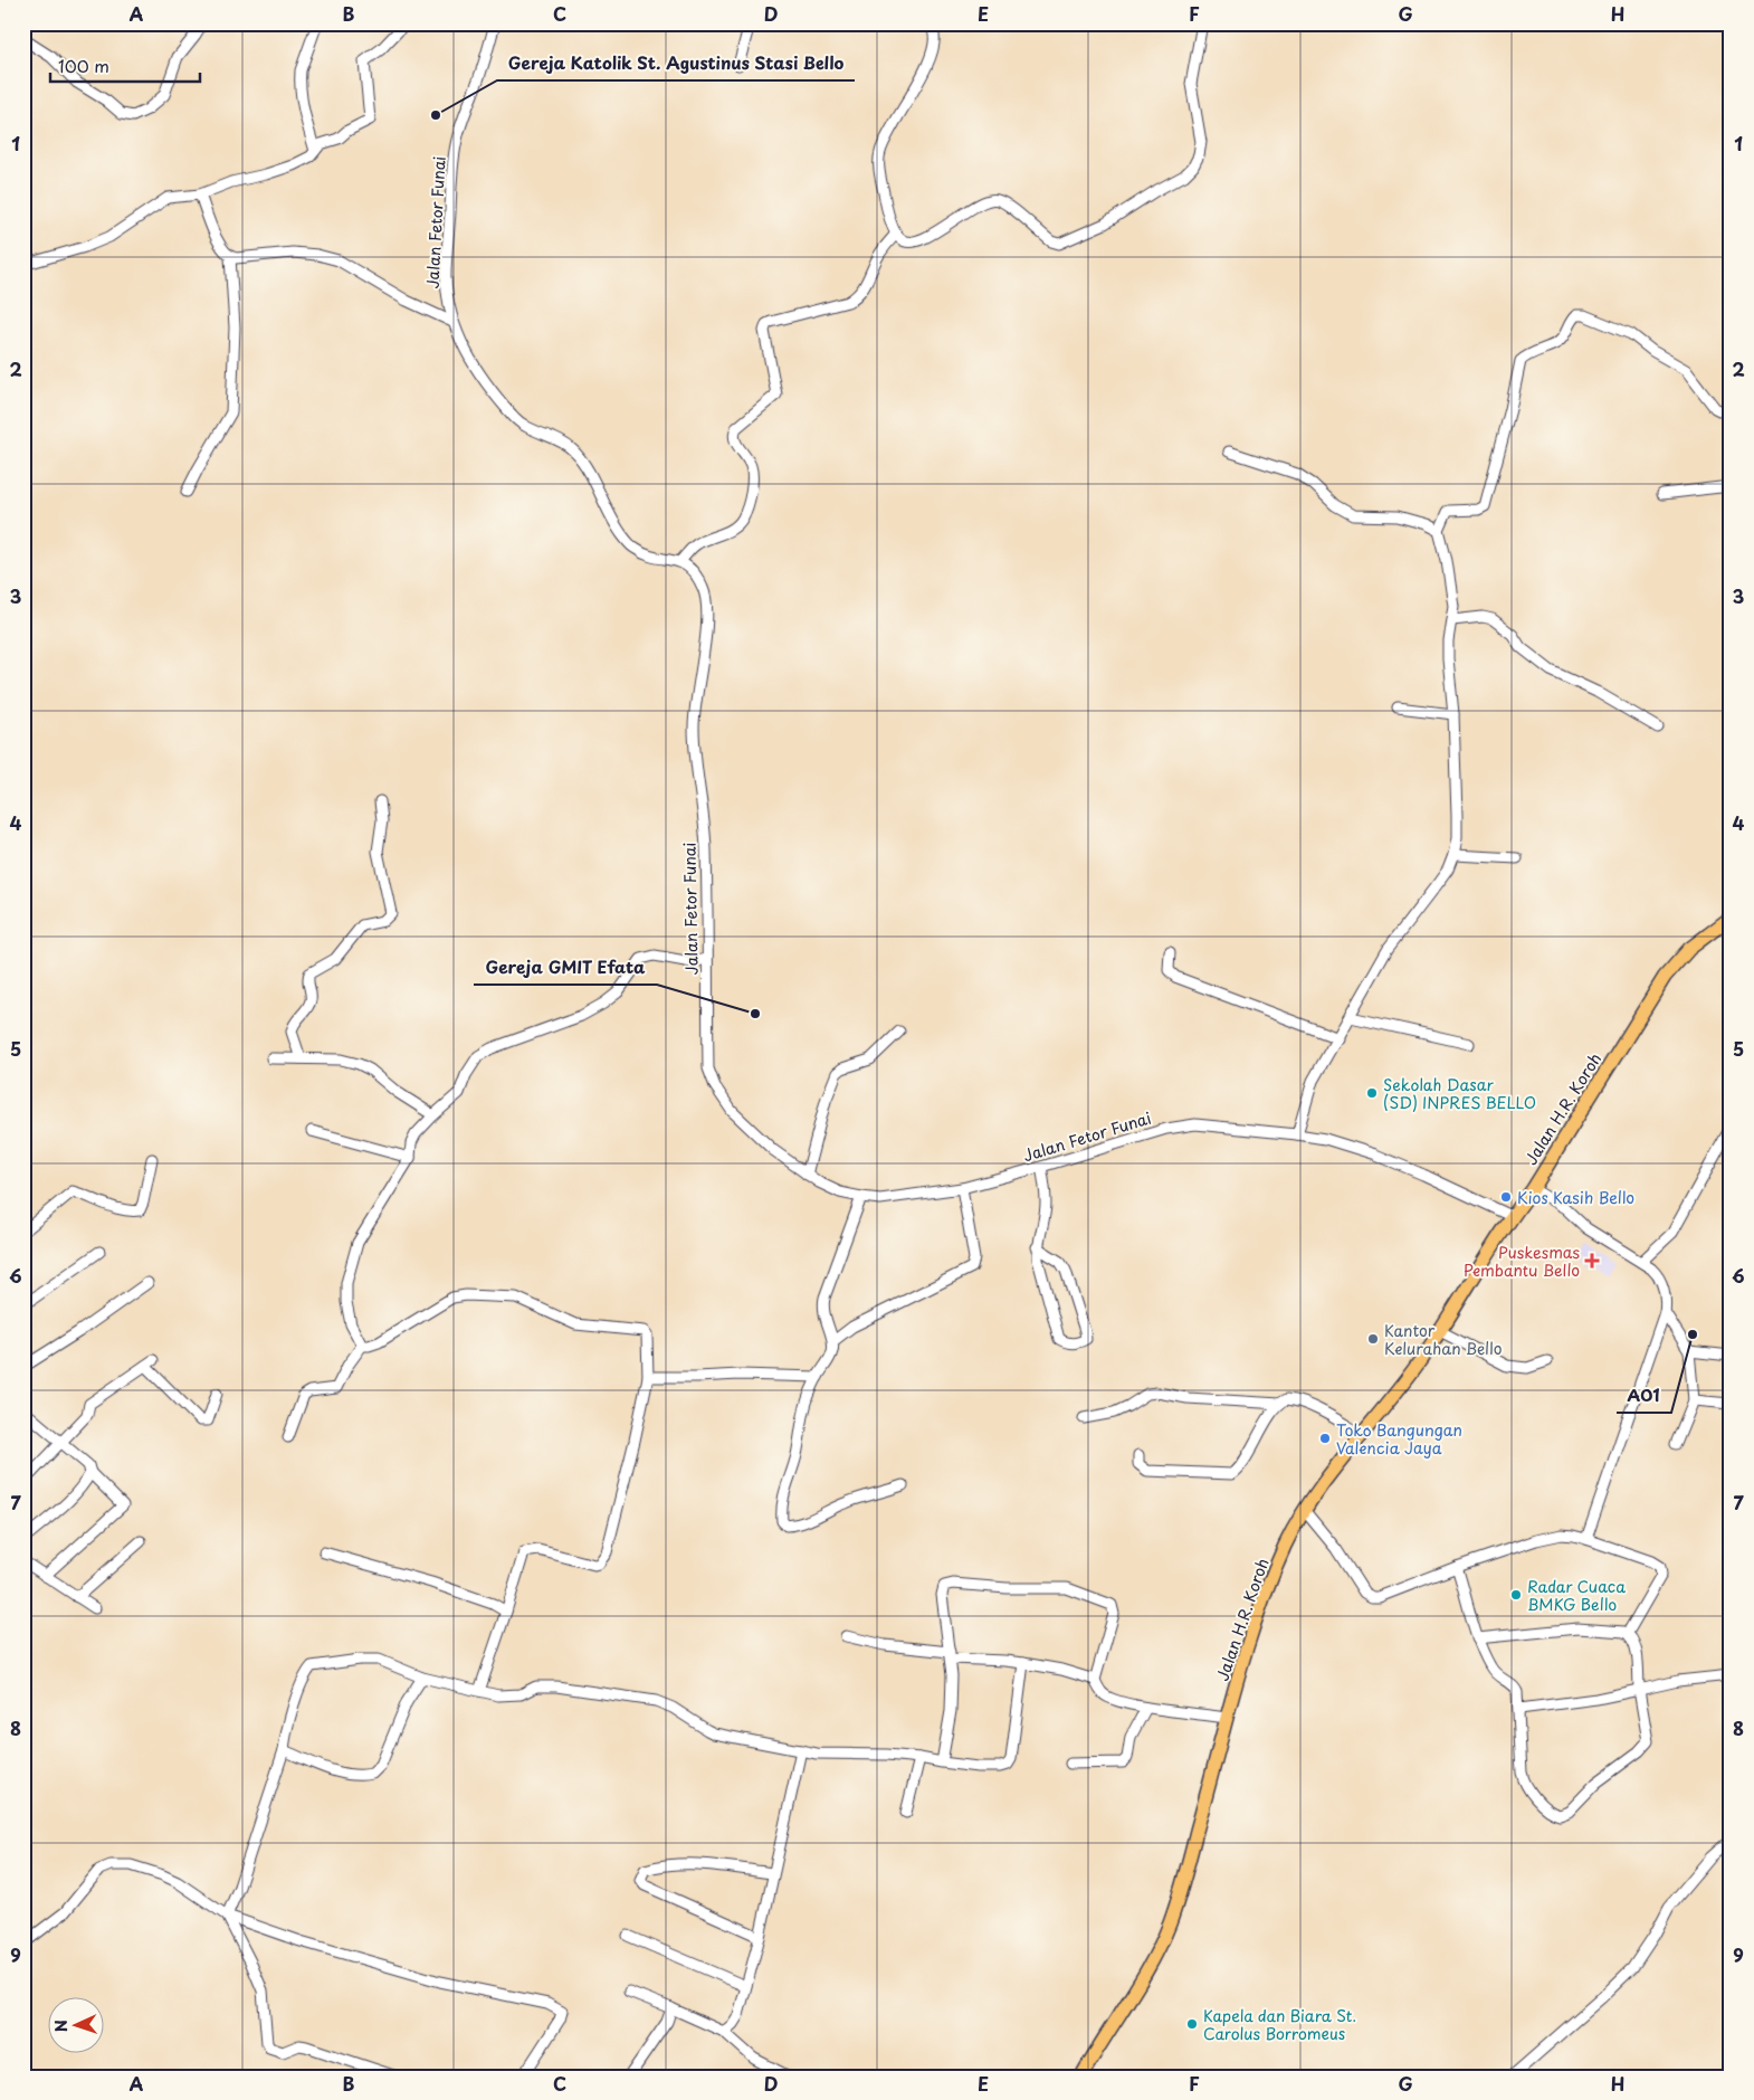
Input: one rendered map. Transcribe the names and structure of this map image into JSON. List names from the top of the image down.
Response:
{
  "streets": {
    "main road": ["Jalan H.R. Koroh"],
    "street": ["Jalan Fetor Funai"]
  },
  "crossings": [
    ["Jalan Fetor Funai", "Jalan H.R. Koroh"]
  ],
  "places": {
    "other": [
      "Gereja Katolik St. Agustinus Stasi Bello",
      "Gereja GMIT Efata",
      "Sekolah Dasar (SD) INPRES BELLO",
      "Kios Kasih Bello",
      "A01",
      "Kantor Kelurahan Bello",
      "Toko Bangungan Valencia Jaya",
      "Radar Cuaca BMKG Bello",
      "Kapela dan Biara St. Carolus Borromeus"
    ],
    "health": ["Puskesmas Pembantu Bello"]
  },
  "scale_bar": "100 m",
  "north": "left",
  "grid": {
    "columns": [
      "A",
      "B",
      "C",
      "D",
      "E",
      "F",
      "G",
      "H"
    ],
    "rows": [
      "1",
      "2",
      "3",
      "4",
      "5",
      "6",
      "7",
      "8",
      "9"
    ]
  }
}
